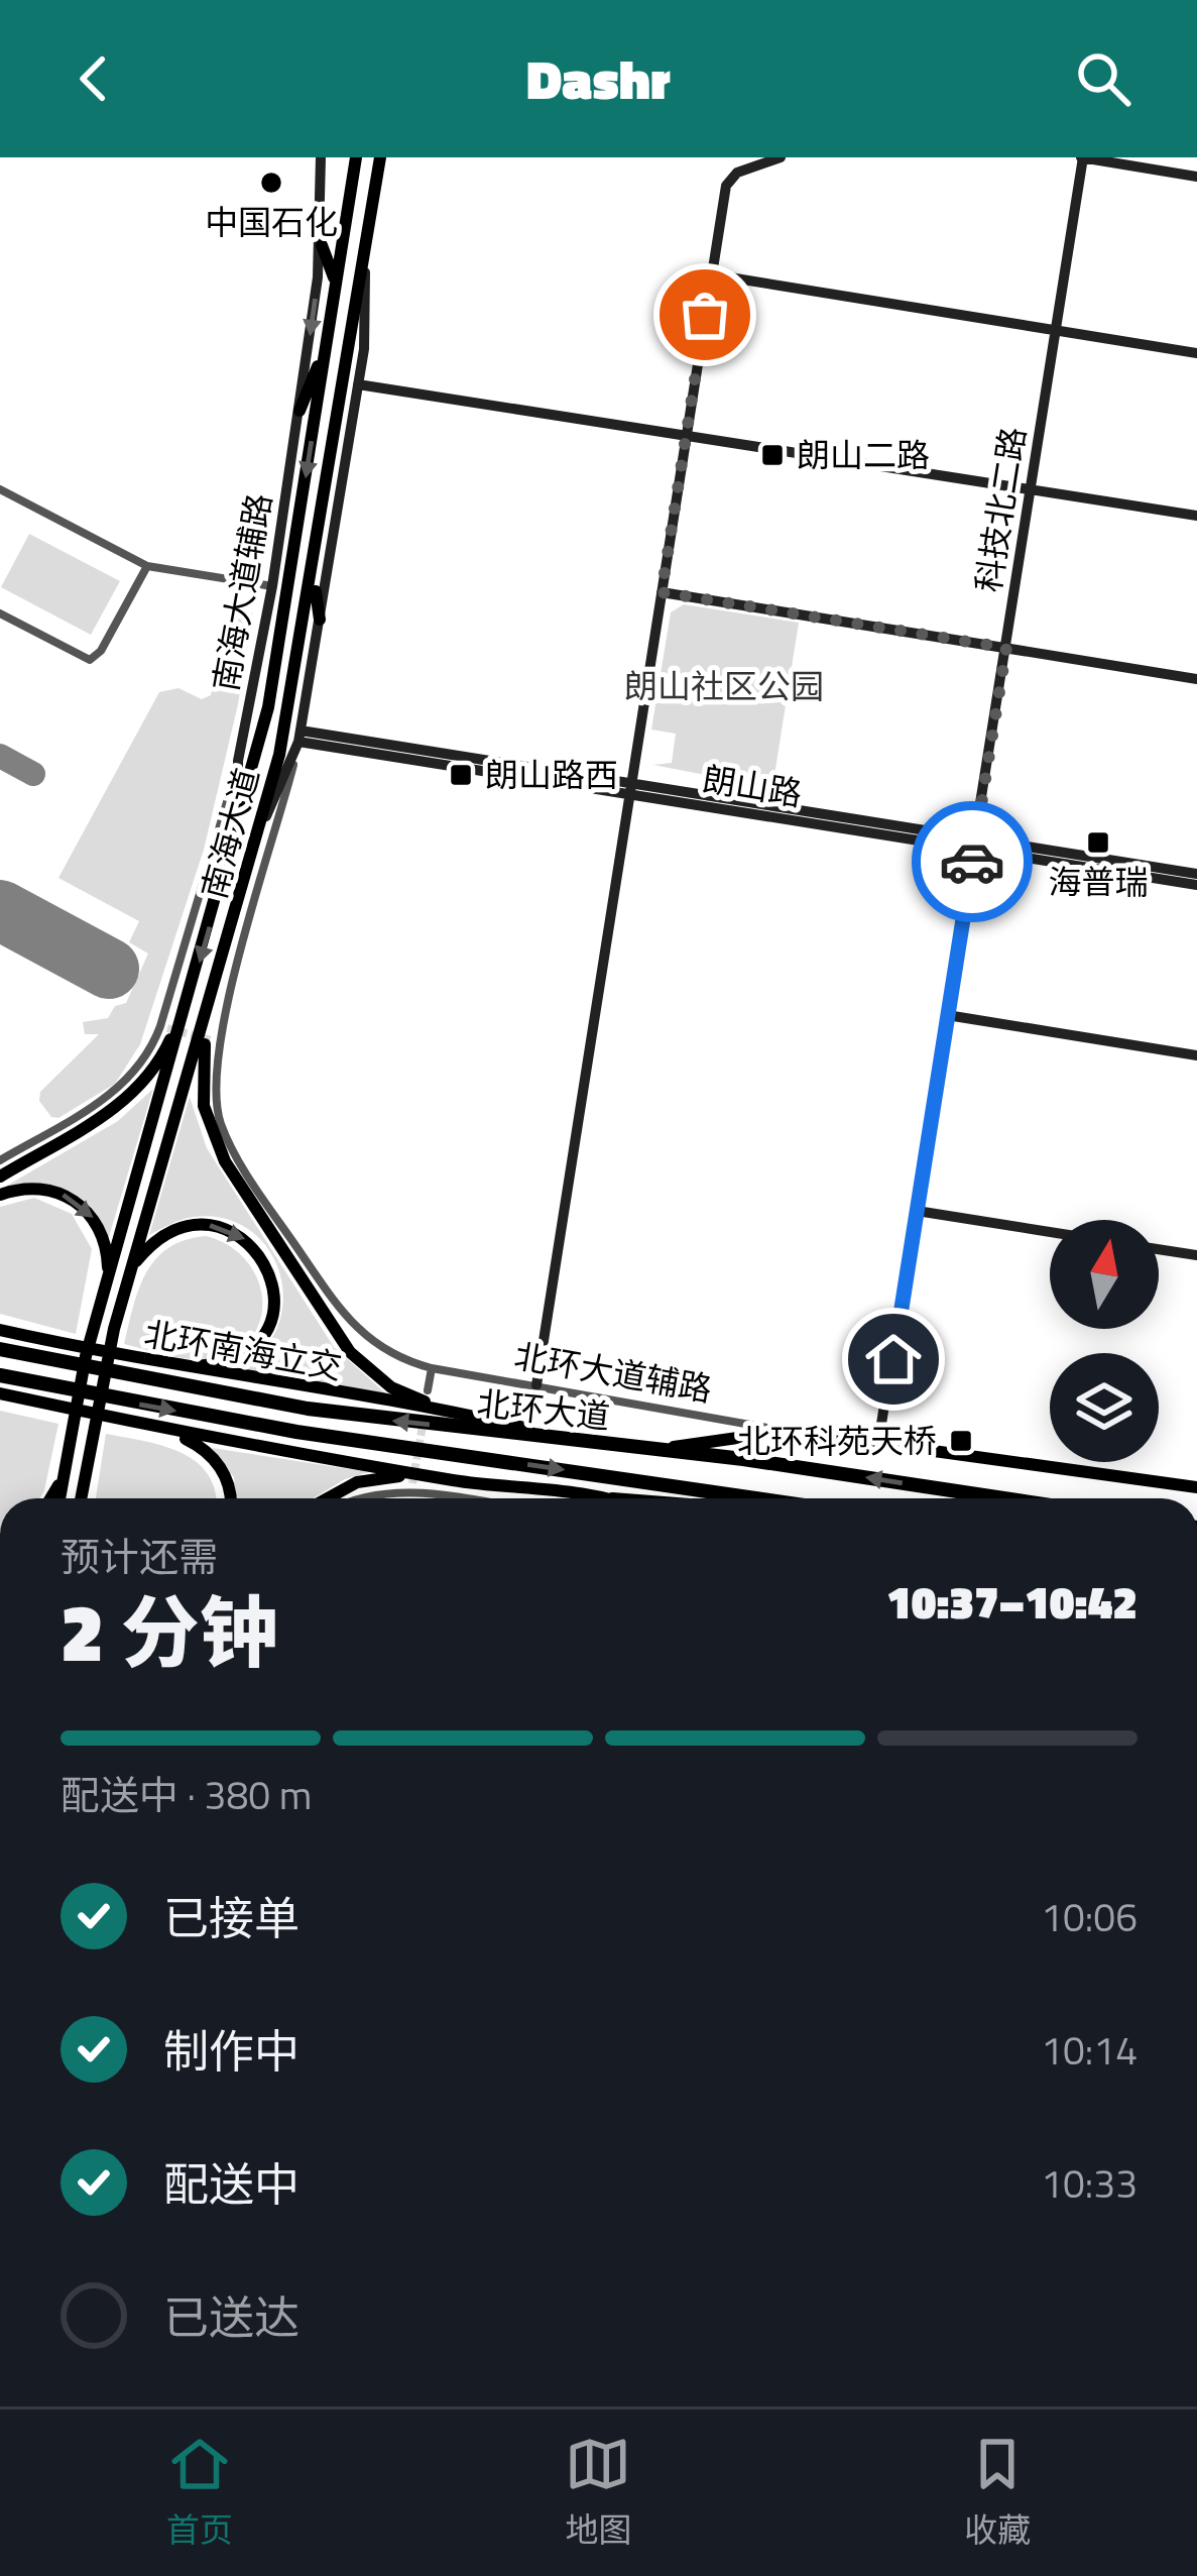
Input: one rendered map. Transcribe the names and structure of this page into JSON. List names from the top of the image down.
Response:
{
  "streets": {
    "highway": ["北环大道"],
    "main road": ["南海大道", "北环南海立交", "北环大道辅路"],
    "street": ["科技北二路", "南海大道辅路", "朗山路"]
  },
  "crossings": [
    ["科技北二路", "朗山路"],
    ["科技北二路", "北环大道辅路"],
    ["南海大道辅路", "南海大道"],
    ["北环南海立交", "北环大道辅路"],
    ["北环大道辅路", "北环大道"]
  ],
  "parks": ["朗山社区公园"],
  "places": {
    "other": ["中国石化"],
    "transit": [
      "朗山二路",
      "朗山路西",
      "海普瑞",
      "北环科苑天桥"
    ]
  },
  "north": "top",
  "page": {
    "header": "Dashr",
    "heading": ["2 分钟", "预计还需", "10:37–10:42"],
    "bar": "配送中 · 380 m",
    "list": [
      ["已接单", "10:06"],
      ["制作中", "10:14"],
      ["配送中", "10:33"],
      "已送达"
    ],
    "tabs": ["首页", "地图", "收藏"]
  }
}
